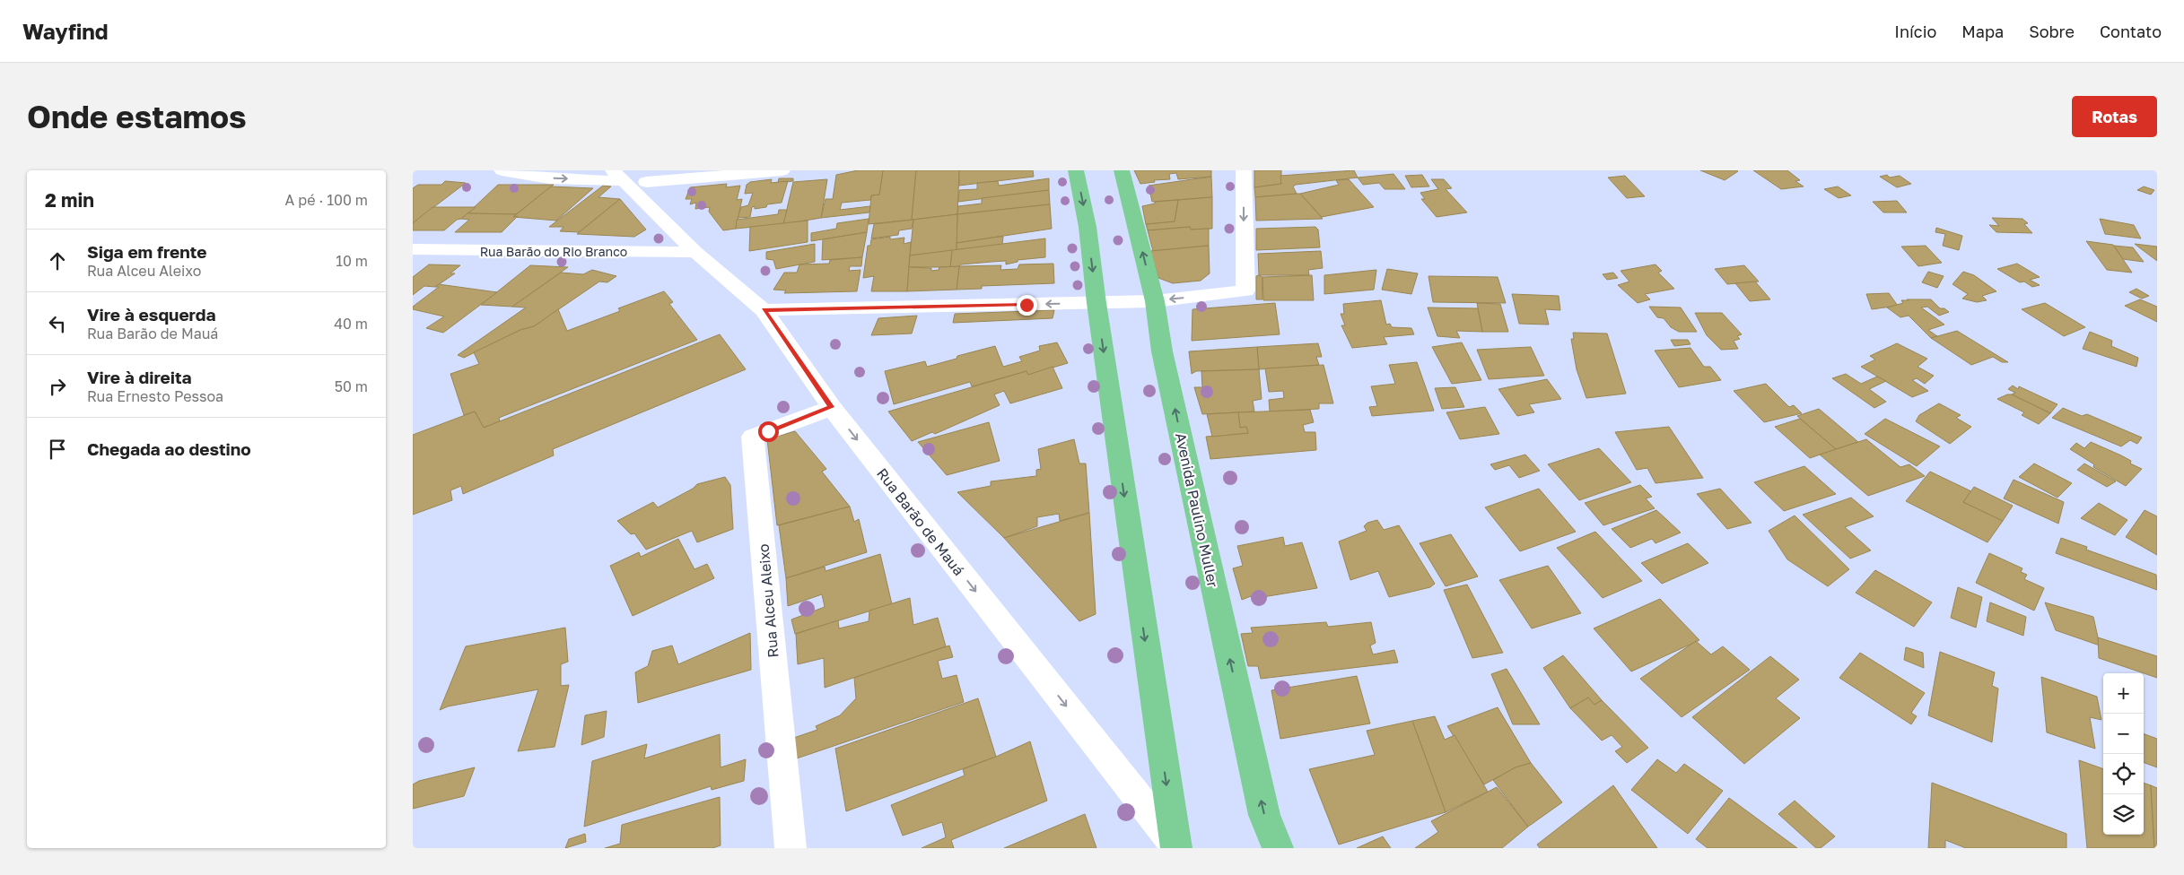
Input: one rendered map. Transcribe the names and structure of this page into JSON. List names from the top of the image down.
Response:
{
  "streets": {
    "main road": ["Avenida Paulino Muller"],
    "street": ["Rua Barão do Rio Branco", "Rua Barão de Mauá", "Rua Alceu Aleixo"]
  },
  "crossings": [
    ["Rua Barão do Rio Branco", "Rua Barão de Mauá"],
    ["Rua Barão de Mauá", "Rua Alceu Aleixo"]
  ],
  "one_way": ["Rua Barão de Mauá"],
  "page": {
    "header": "Wayfind",
    "nav": [
      "Início",
      "Mapa",
      "Sobre",
      "Contato"
    ],
    "buttons": "Rotas",
    "title": "Onde estamos",
    "heading": ["2 min", "A pé · 100 m"],
    "list": [
      ["Siga em frente", "Rua Alceu Aleixo", "10 m"],
      ["Vire à esquerda", "Rua Barão de Mauá", "40 m"],
      ["Vire à direita", "Rua Ernesto Pessoa", "50 m"],
      "Chegada ao destino"
    ],
    "map_buttons": ["+", "−"]
  }
}
